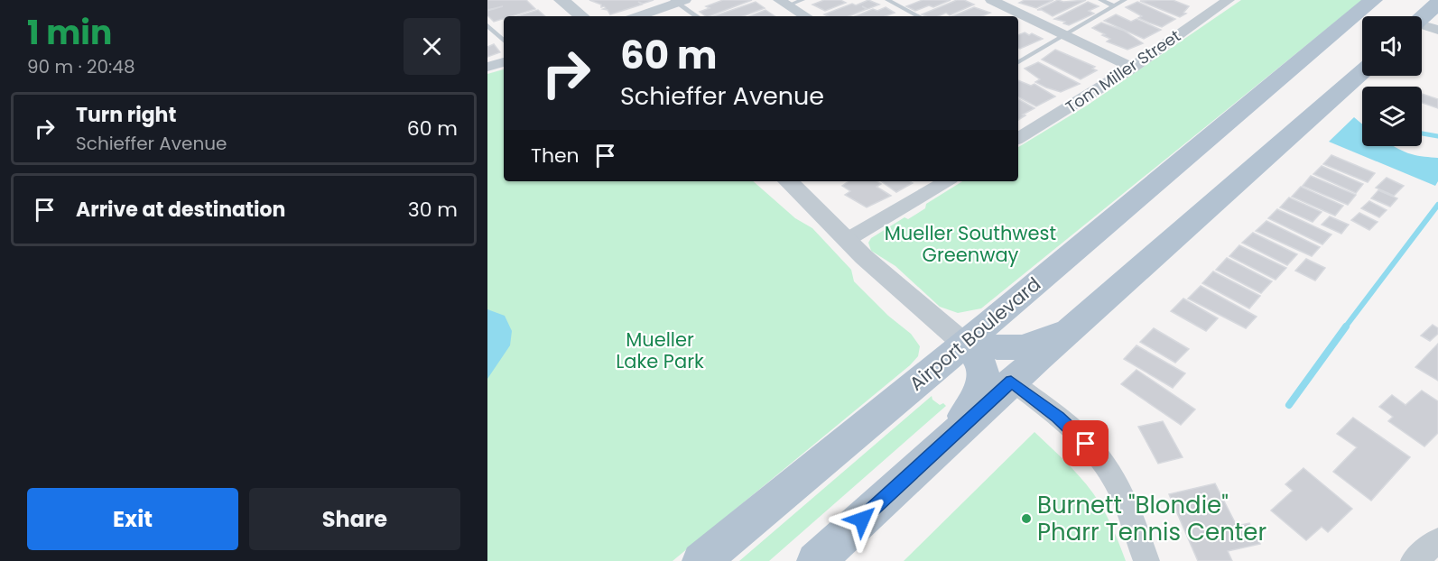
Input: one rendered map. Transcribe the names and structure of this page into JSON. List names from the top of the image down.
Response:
{
  "streets": {
    "main road": ["Airport Boulevard"],
    "street": ["Tom Miller Street"]
  },
  "parks": ["Mueller Southwest Greenway", "Mueller Lake Park"],
  "places": ["Burnett \"Blondie\" Pharr Tennis Center"],
  "page": {
    "heading": ["1 min", "90 m · 20:48"],
    "turn": ["60 m", "Schieffer Avenue"],
    "list": [
      {
        "name": "Turn right",
        "note": "Schieffer Avenue",
        "value": "60 m"
      },
      {
        "name": "Arrive at destination",
        "value": "30 m"
      }
    ],
    "then": "Then",
    "buttons": ["Exit", "Share"]
  }
}
